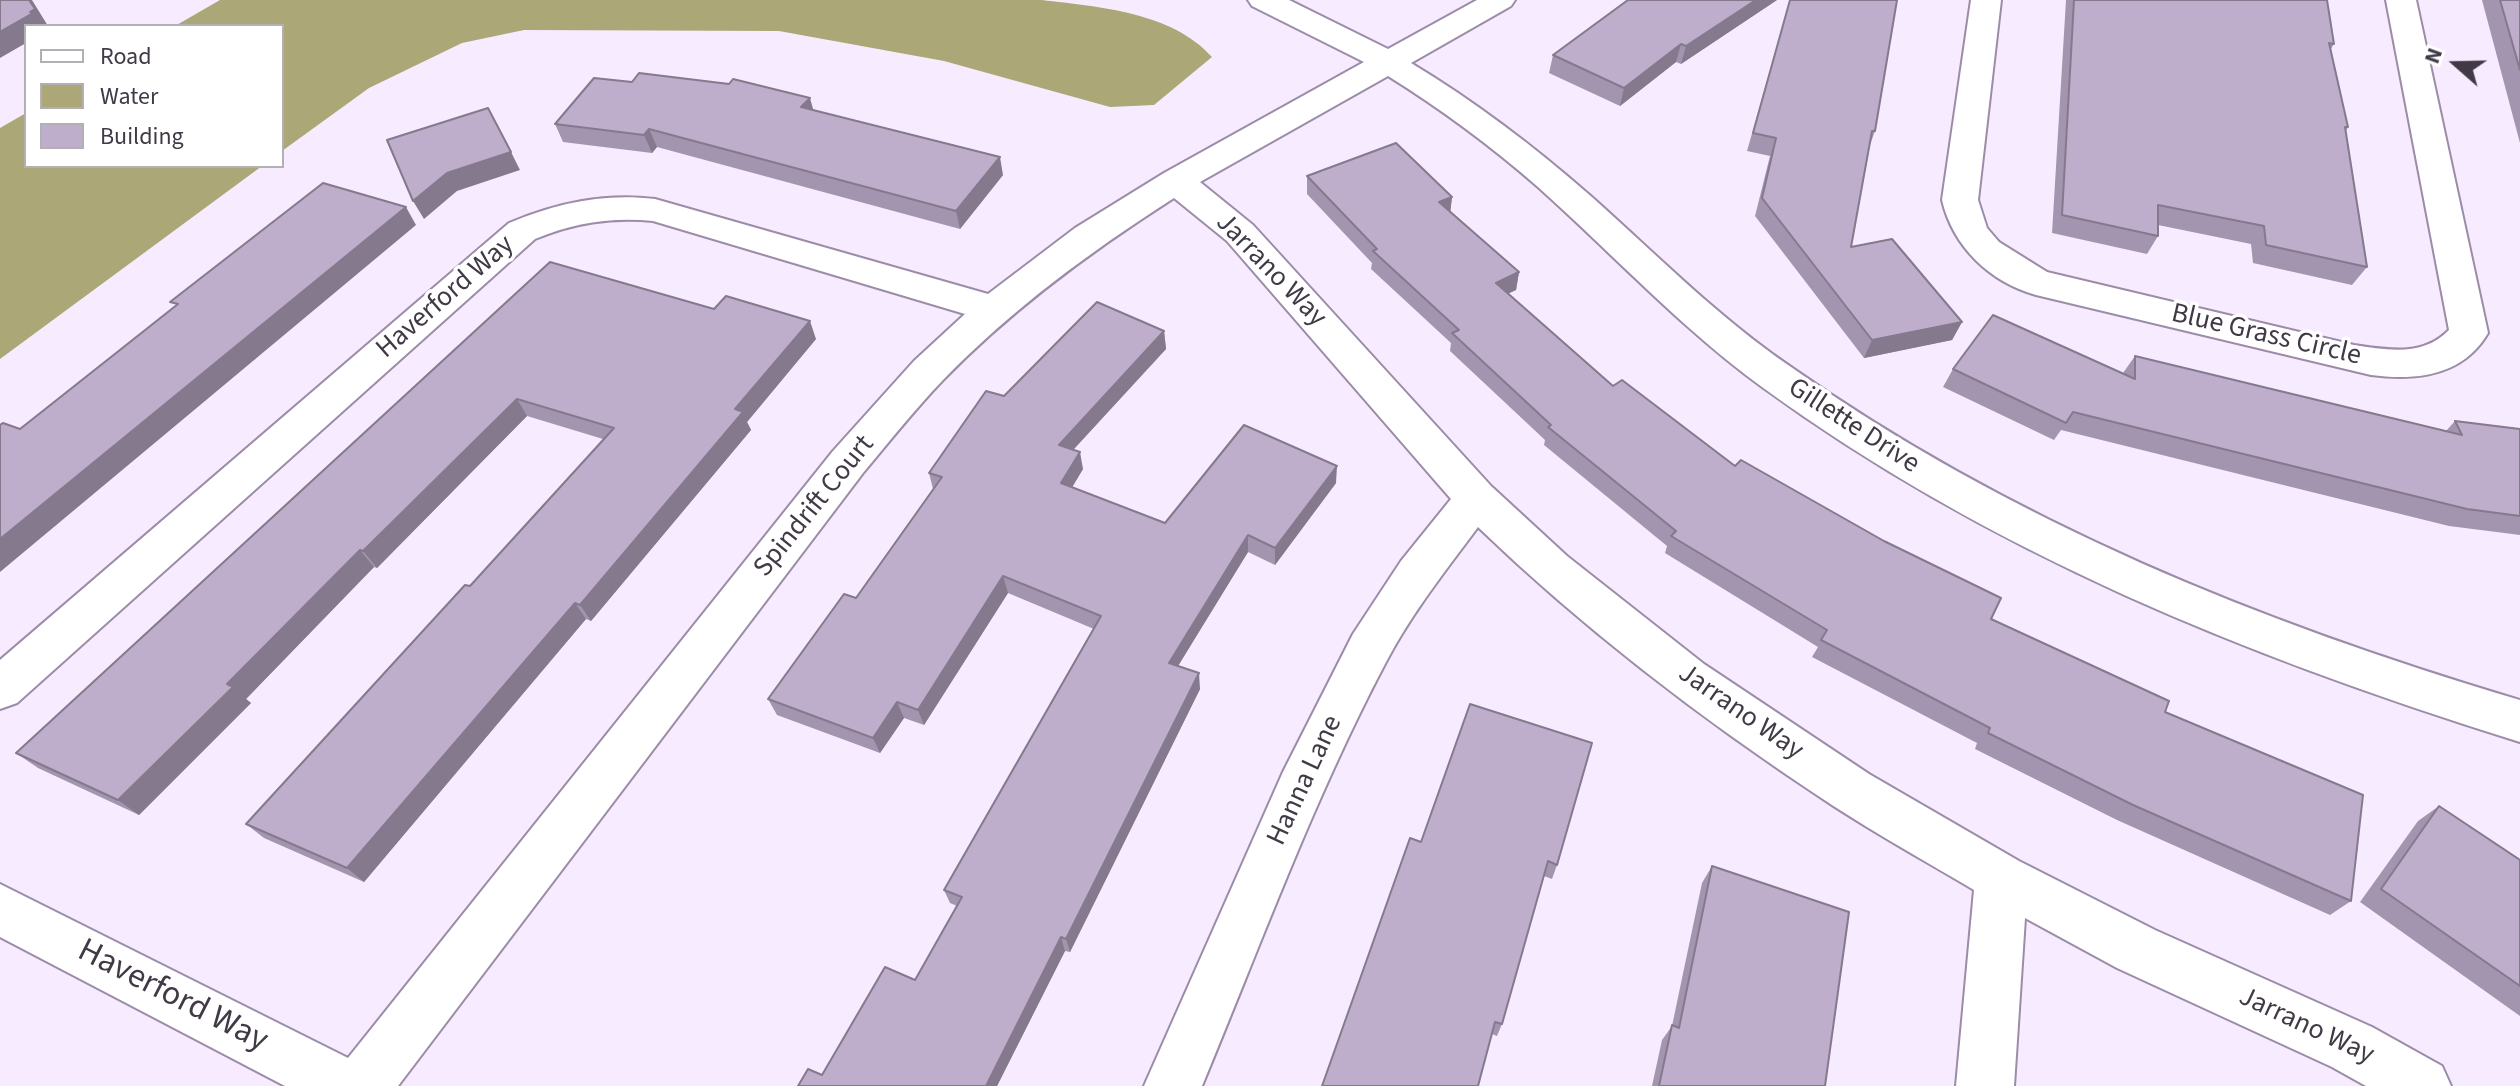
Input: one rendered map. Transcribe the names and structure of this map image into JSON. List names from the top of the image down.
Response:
{
  "streets": {
    "street": [
      "Jarrano Way",
      "Haverford Way",
      "Blue Grass Circle",
      "Gillette Drive",
      "Spindrift Court",
      "Hanna Lane"
    ]
  },
  "crossings": [
    ["Jarrano Way", "Spindrift Court"],
    ["Jarrano Way", "Hanna Lane"],
    ["Haverford Way", "Spindrift Court"],
    ["Gillette Drive", "Spindrift Court"]
  ],
  "legend": ["Road", "Water", "Building"],
  "north": "left"
}
